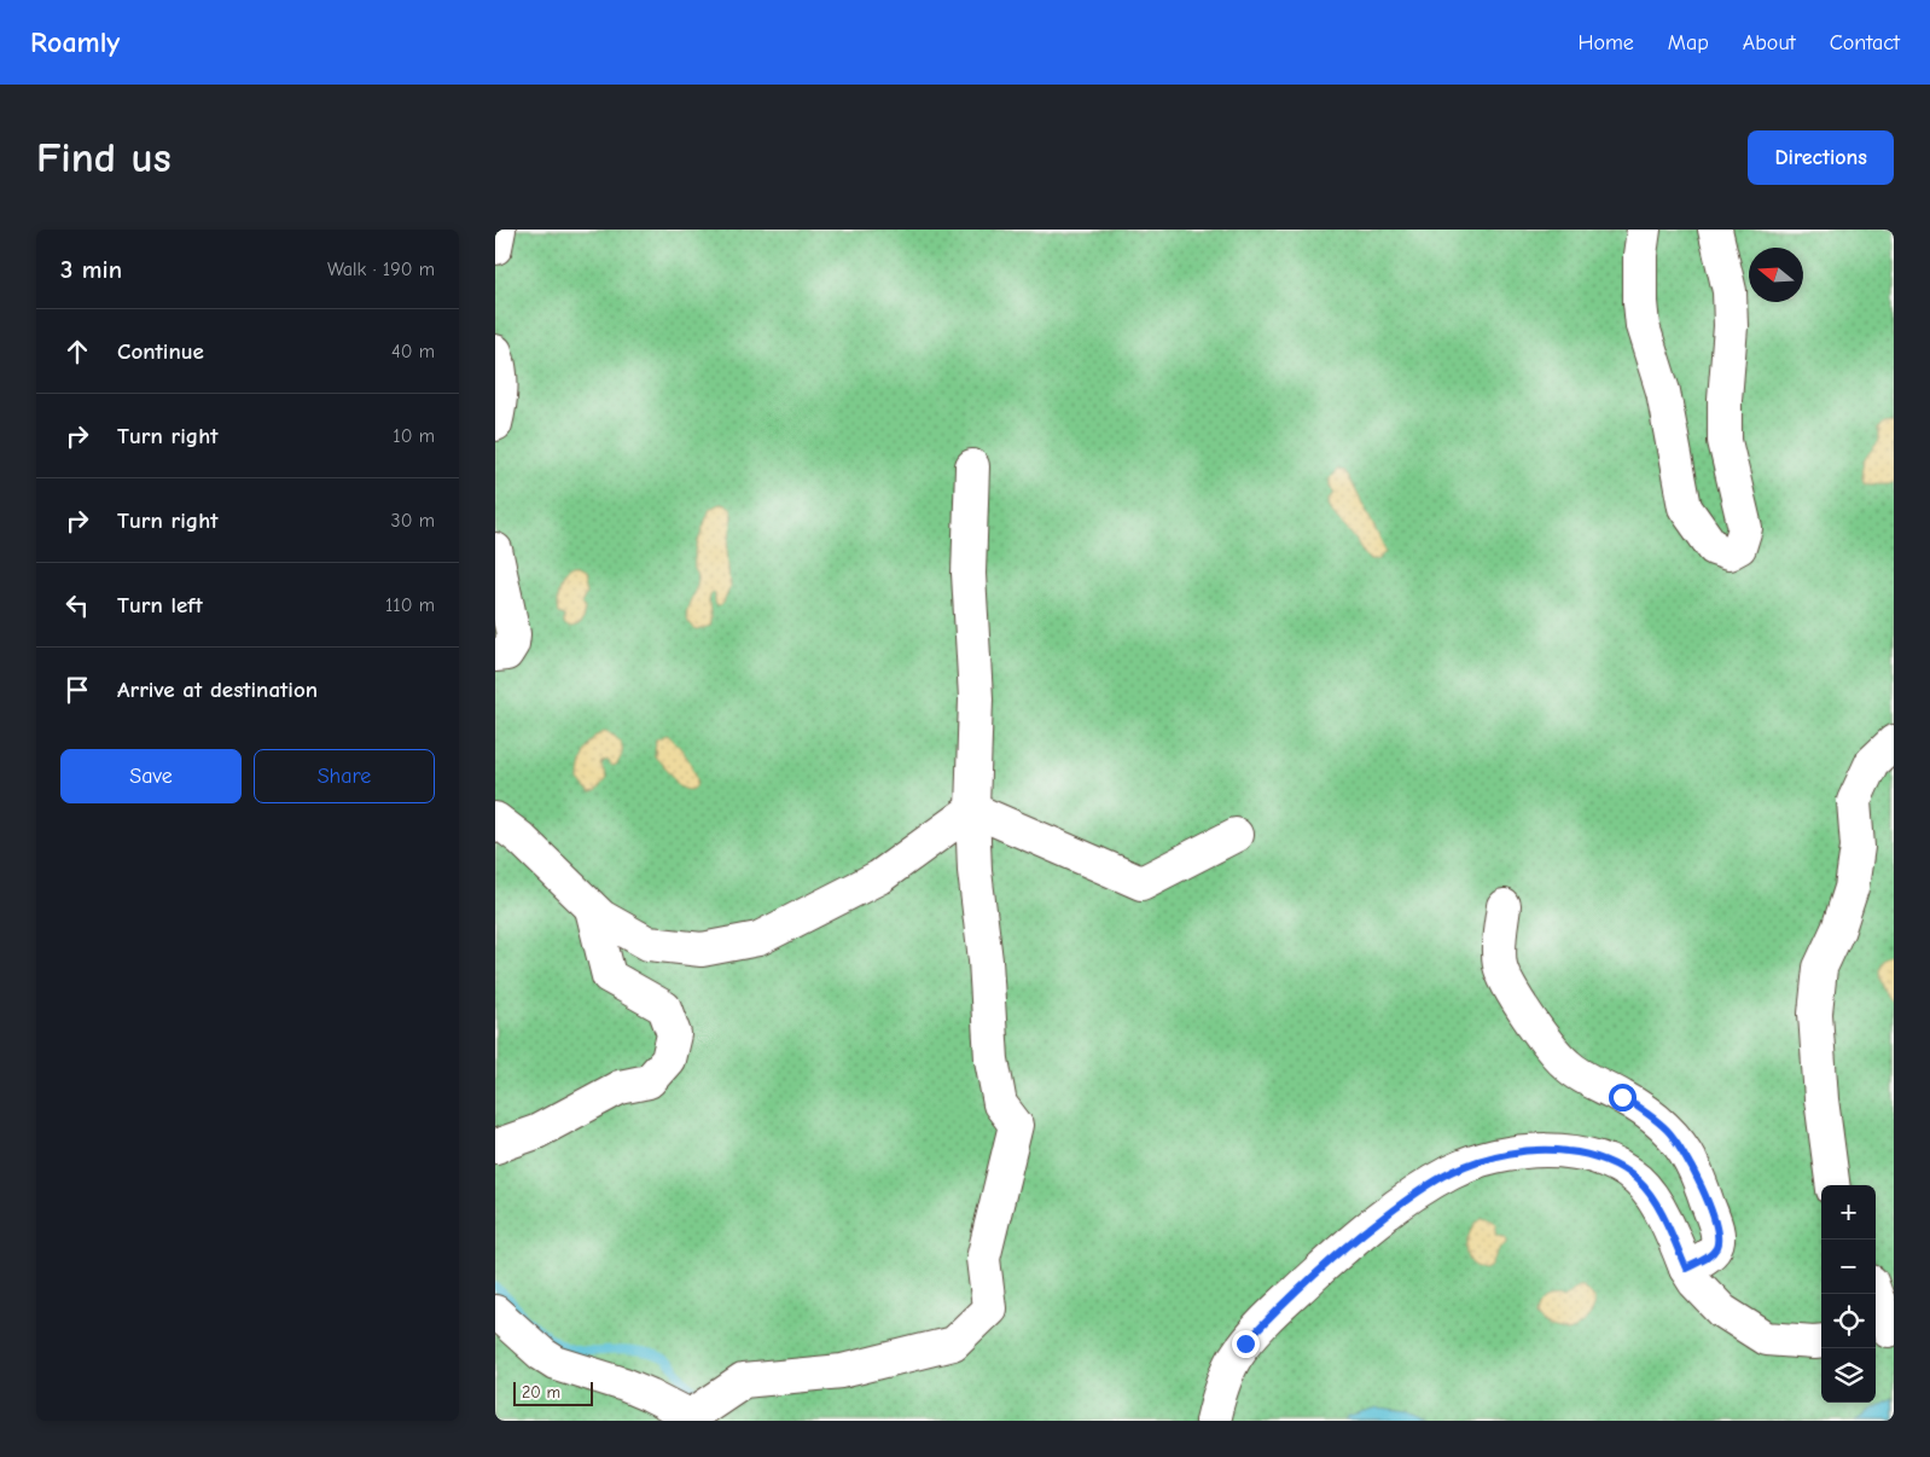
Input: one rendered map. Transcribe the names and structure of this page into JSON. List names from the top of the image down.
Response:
{
  "scale_bar": "20 m",
  "north": "left",
  "page": {
    "header": "Roamly",
    "nav": [
      "Home",
      "Map",
      "About",
      "Contact"
    ],
    "buttons": [
      "Directions",
      ["Save", "Share"]
    ],
    "title": "Find us",
    "heading": ["3 min", "Walk · 190 m"],
    "list": [
      ["Continue", "40 m"],
      ["Turn right", "10 m"],
      ["Turn right", "30 m"],
      ["Turn left", "110 m"],
      "Arrive at destination"
    ],
    "map_buttons": ["+", "−"],
    "scale": "20 m"
  }
}
